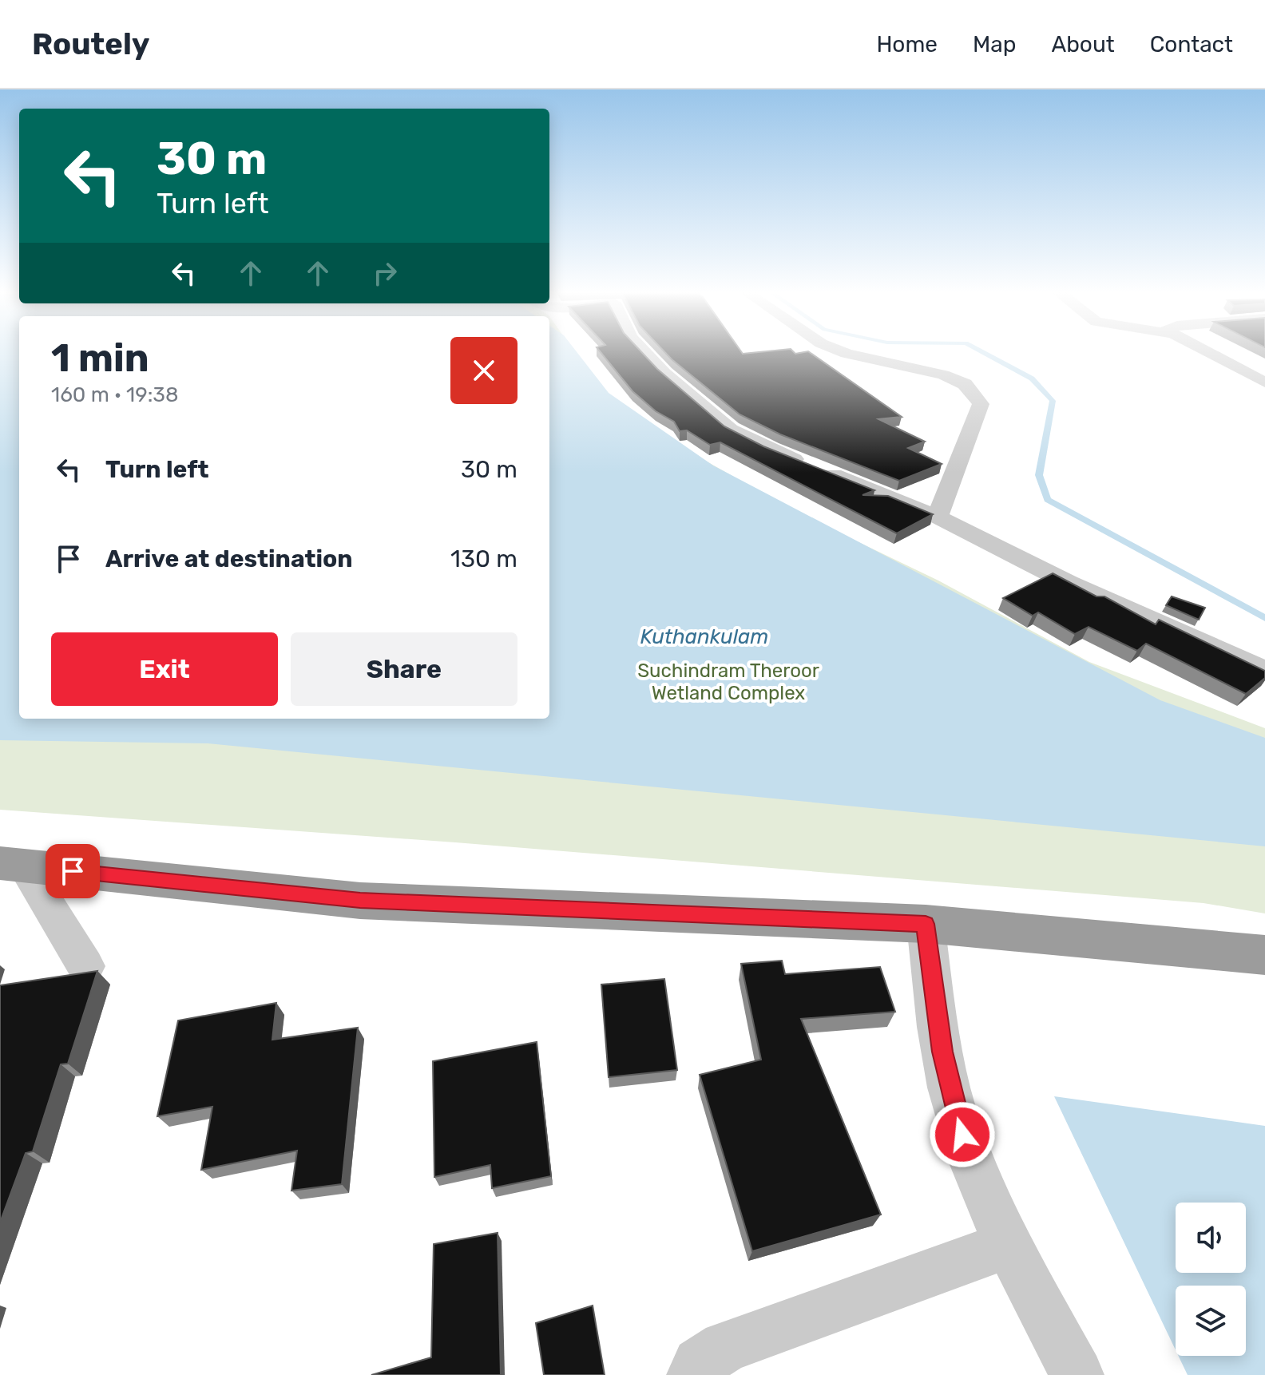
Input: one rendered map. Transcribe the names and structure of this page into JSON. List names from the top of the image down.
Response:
{
  "water": ["Kuthankulam"],
  "parks": ["Suchindram Theroor Wetland Complex"],
  "page": {
    "header": "Routely",
    "nav": [
      "Home",
      "Map",
      "About",
      "Contact"
    ],
    "turn": ["30 m", "Turn left"],
    "heading": ["1 min", "160 m · 19:38"],
    "list": [
      {
        "name": "Turn left",
        "value": "30 m"
      },
      {
        "name": "Arrive at destination",
        "value": "130 m"
      }
    ],
    "buttons": ["Exit", "Share"]
  }
}
